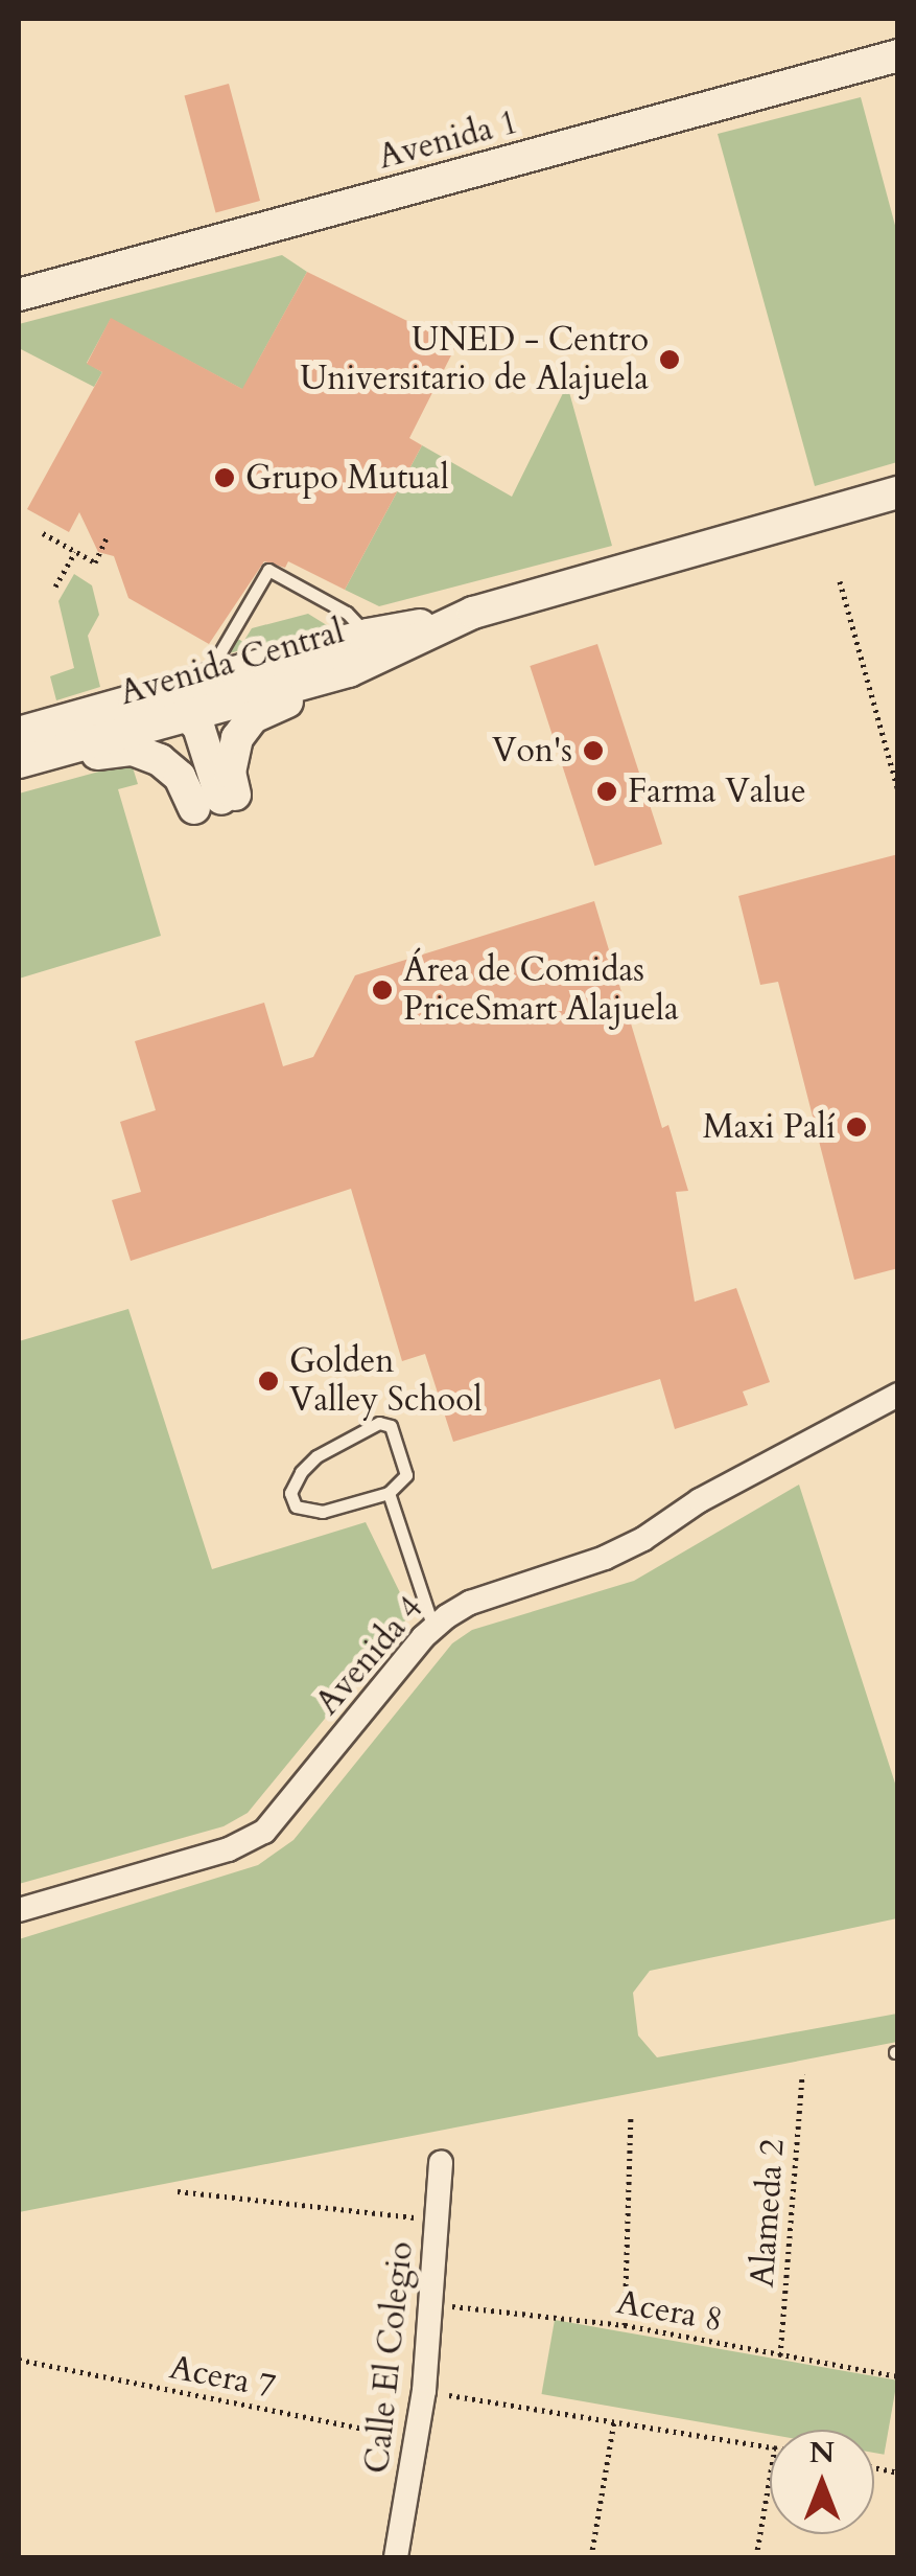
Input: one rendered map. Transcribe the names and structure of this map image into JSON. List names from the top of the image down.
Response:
{
  "streets": {
    "street": [
      "Avenida 1",
      "Avenida Central",
      "Avenida 4",
      "Calle El Colegio"
    ],
    "path": ["Alameda 2", "Acera 8", "Acera 7"]
  },
  "crossings": [
    ["Alameda 2", "Acera 8"],
    ["Acera 8", "Calle El Colegio"],
    ["Calle El Colegio", "Acera 7"]
  ],
  "places": [
    "UNED - Centro Universitario de Alajuela",
    "Grupo Mutual",
    "Von's",
    "Farma Value",
    "Área de Comidas PriceSmart Alajuela",
    "Maxi Palí",
    "Golden Valley School"
  ],
  "north": "top"
}
